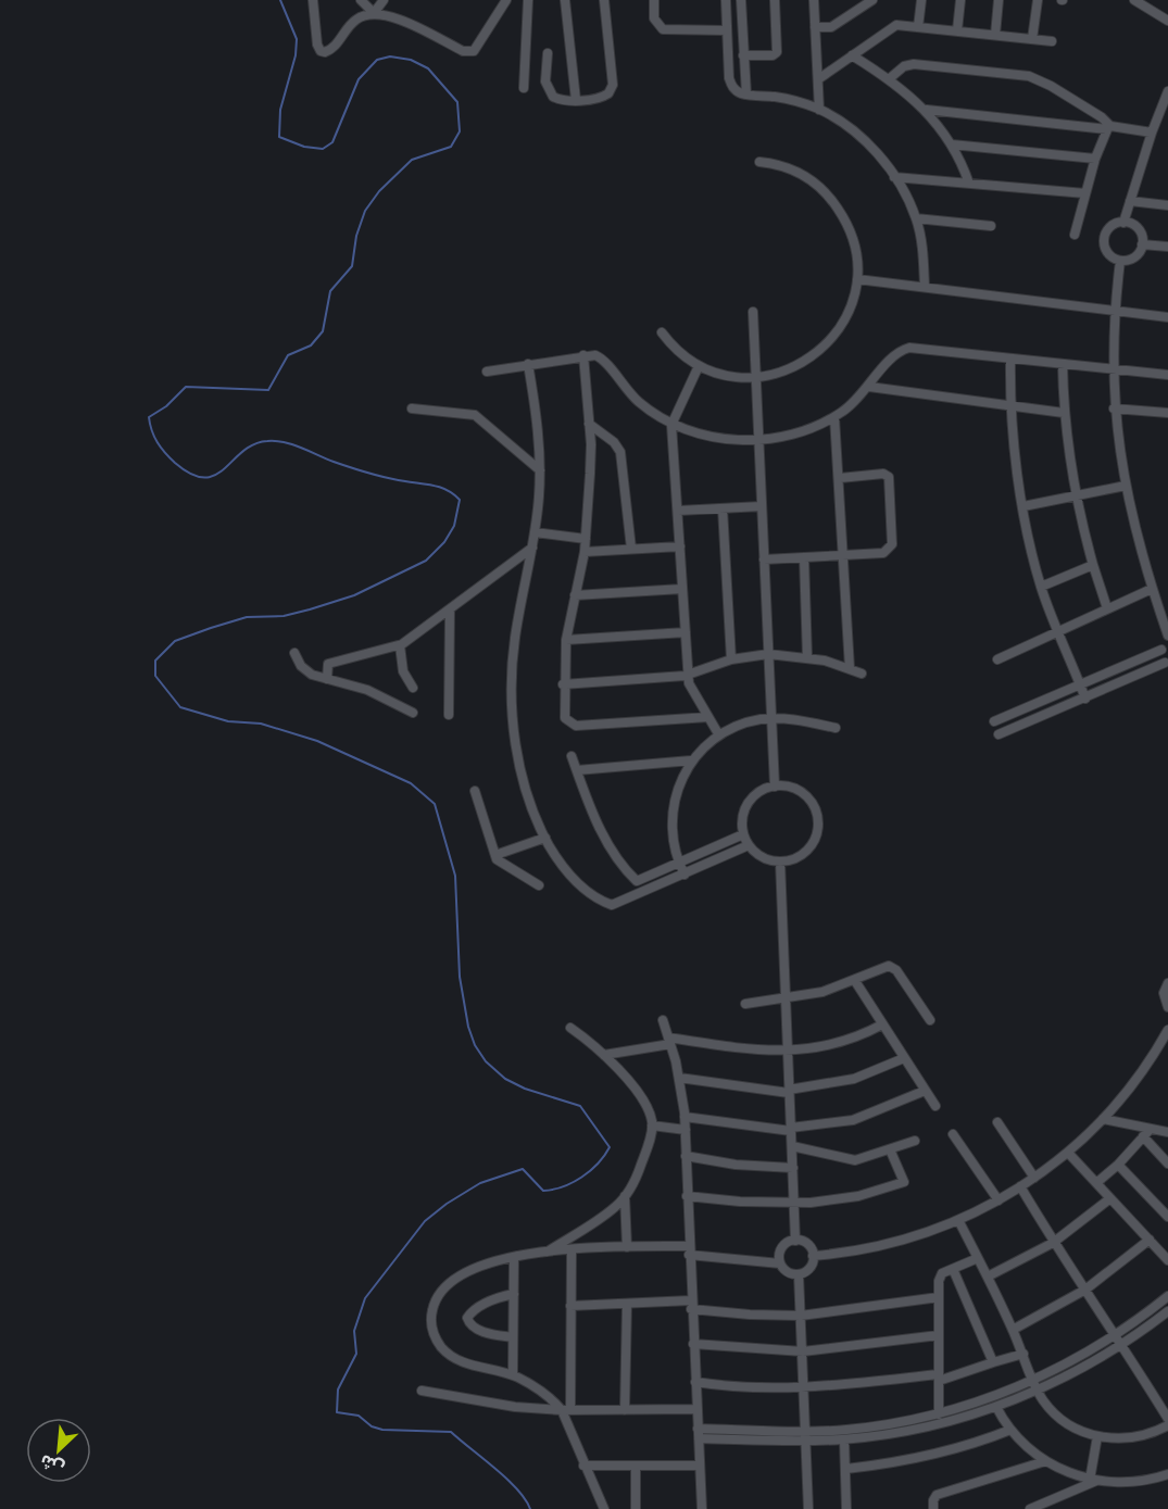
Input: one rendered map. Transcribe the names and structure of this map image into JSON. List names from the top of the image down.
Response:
{
  "north": "bottom left"
}
